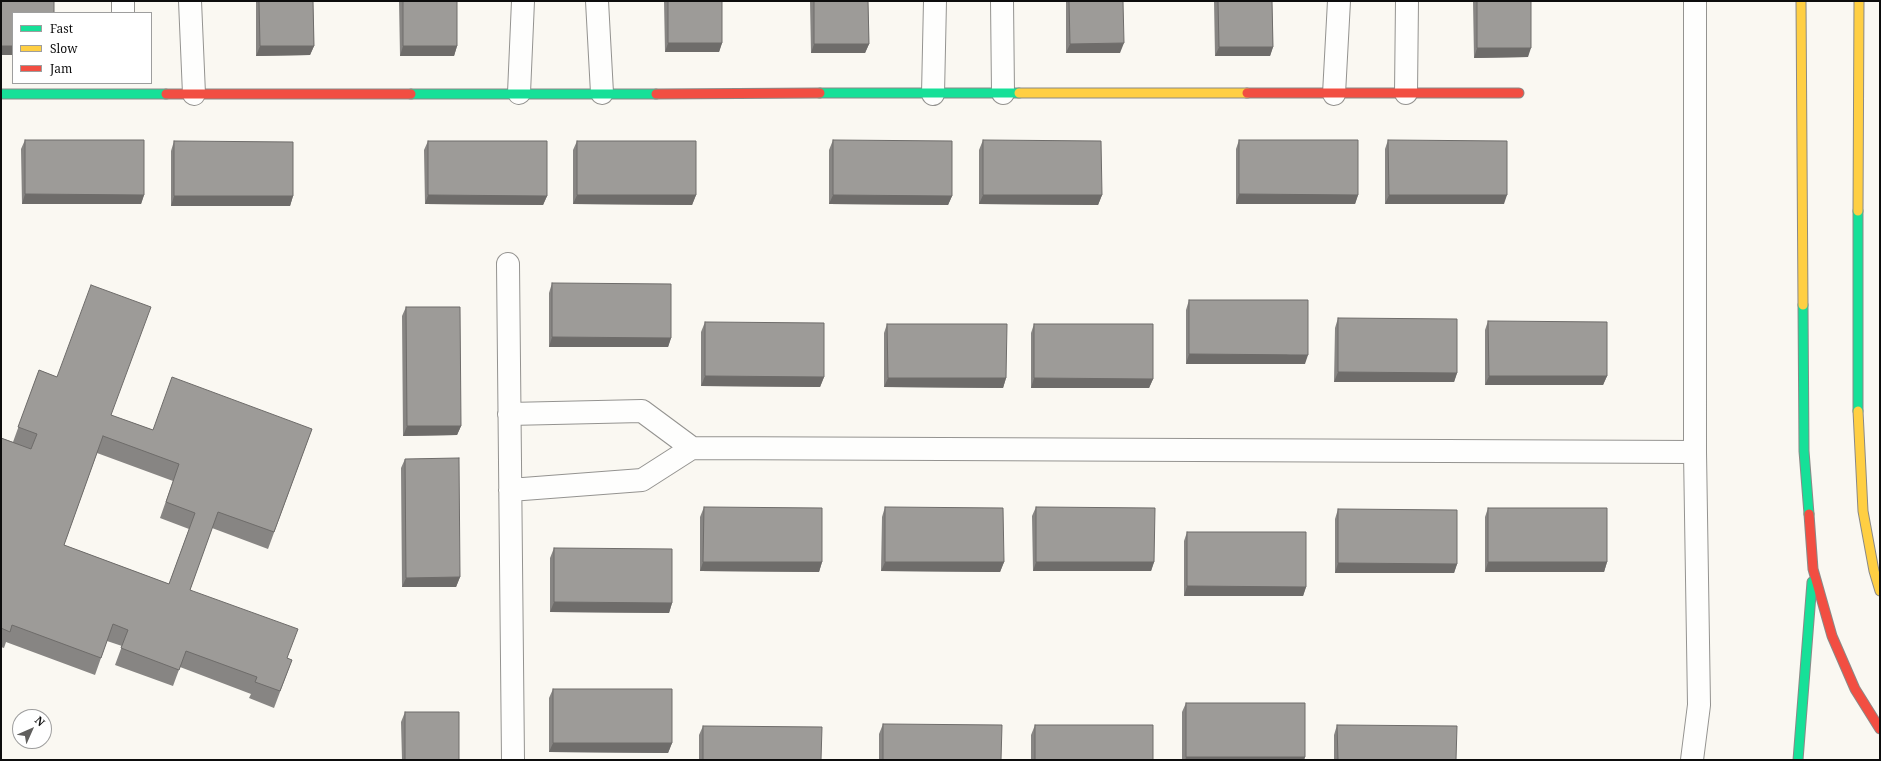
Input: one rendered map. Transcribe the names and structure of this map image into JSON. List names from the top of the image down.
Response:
{
  "legend": ["Fast", "Slow", "Jam"],
  "north": "top right"
}
